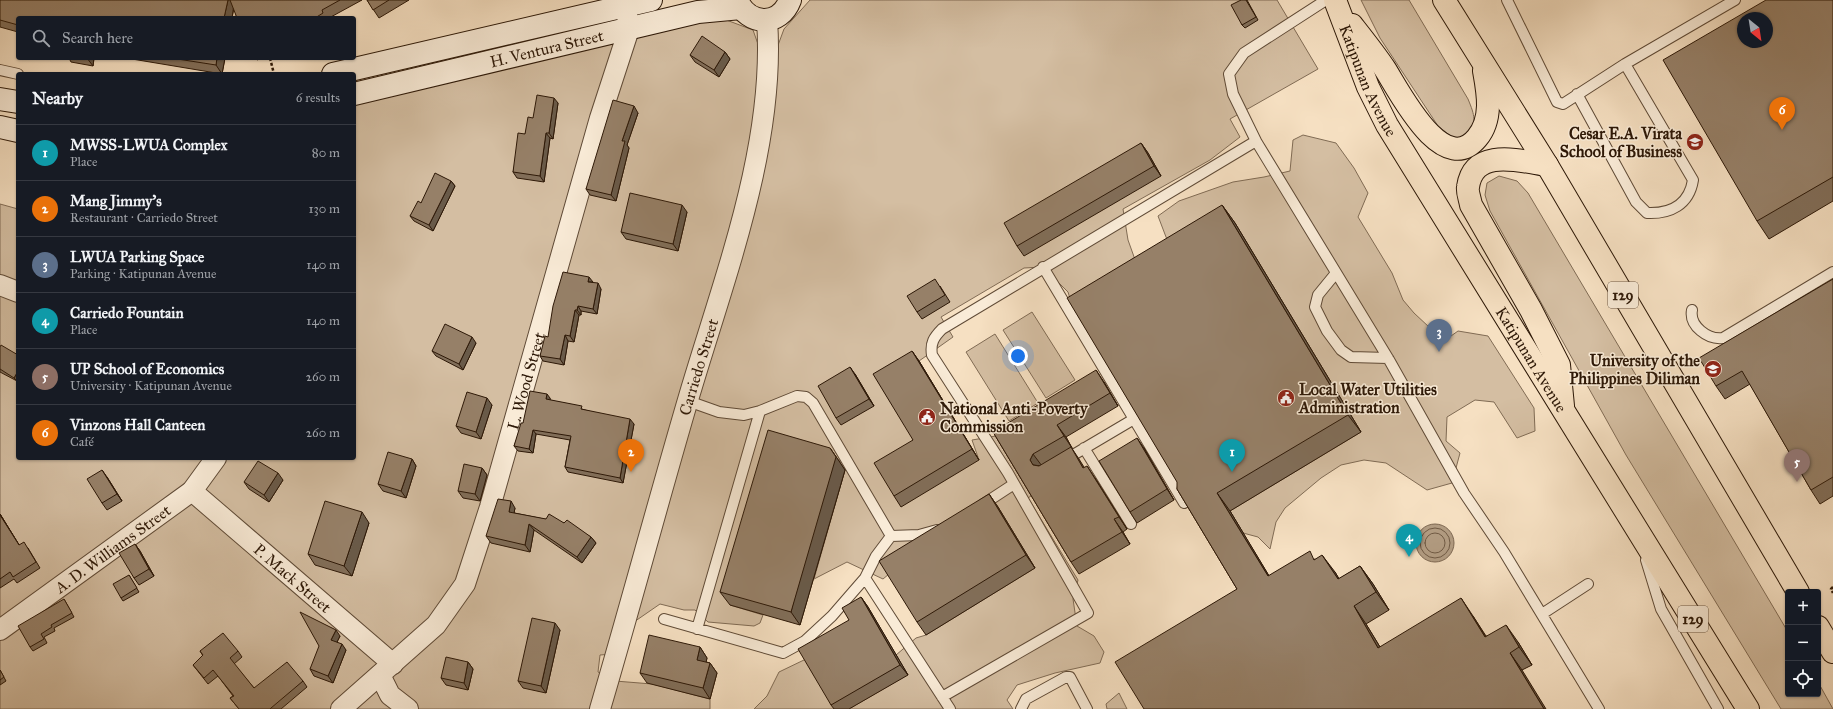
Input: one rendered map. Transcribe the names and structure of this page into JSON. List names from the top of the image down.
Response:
{
  "streets": {
    "main road": ["Katipunan Avenue", "129"],
    "street": [
      "H. Ventura Street",
      "Carriedo Street",
      "L. Wood Street",
      "A. D. Williams Street",
      "P. Mack Street"
    ]
  },
  "crossings": [
    ["H. Ventura Street", "L. Wood Street"],
    ["L. Wood Street", "P. Mack Street"],
    ["A. D. Williams Street", "P. Mack Street"]
  ],
  "places": {
    "school or university": ["Cesar E.A. Virata School of Business", "University of the Philippines Diliman"],
    "public building": ["Local Water Utilities Administration", "National Anti-Poverty Commission"]
  },
  "north": "bottom right",
  "page": {
    "search": "Search here",
    "heading": ["Nearby", "6 results"],
    "pins": [
      "6",
      "3",
      "1",
      "2",
      "5",
      "4"
    ],
    "list": [
      {
        "mark": "1",
        "name": "MWSS-LWUA Complex",
        "note": "Place",
        "value": "80 m"
      },
      {
        "mark": "2",
        "name": "Mang Jimmy's",
        "note": "Restaurant · Carriedo Street",
        "value": "130 m"
      },
      {
        "mark": "3",
        "name": "LWUA Parking Space",
        "note": "Parking · Katipunan Avenue",
        "value": "140 m"
      },
      {
        "mark": "4",
        "name": "Carriedo Fountain",
        "note": "Place",
        "value": "140 m"
      },
      {
        "mark": "5",
        "name": "UP School of Economics",
        "note": "University · Katipunan Avenue",
        "value": "260 m"
      },
      {
        "mark": "6",
        "name": "Vinzons Hall Canteen",
        "note": "Café",
        "value": "260 m"
      }
    ],
    "map_buttons": ["+", "−"]
  }
}
